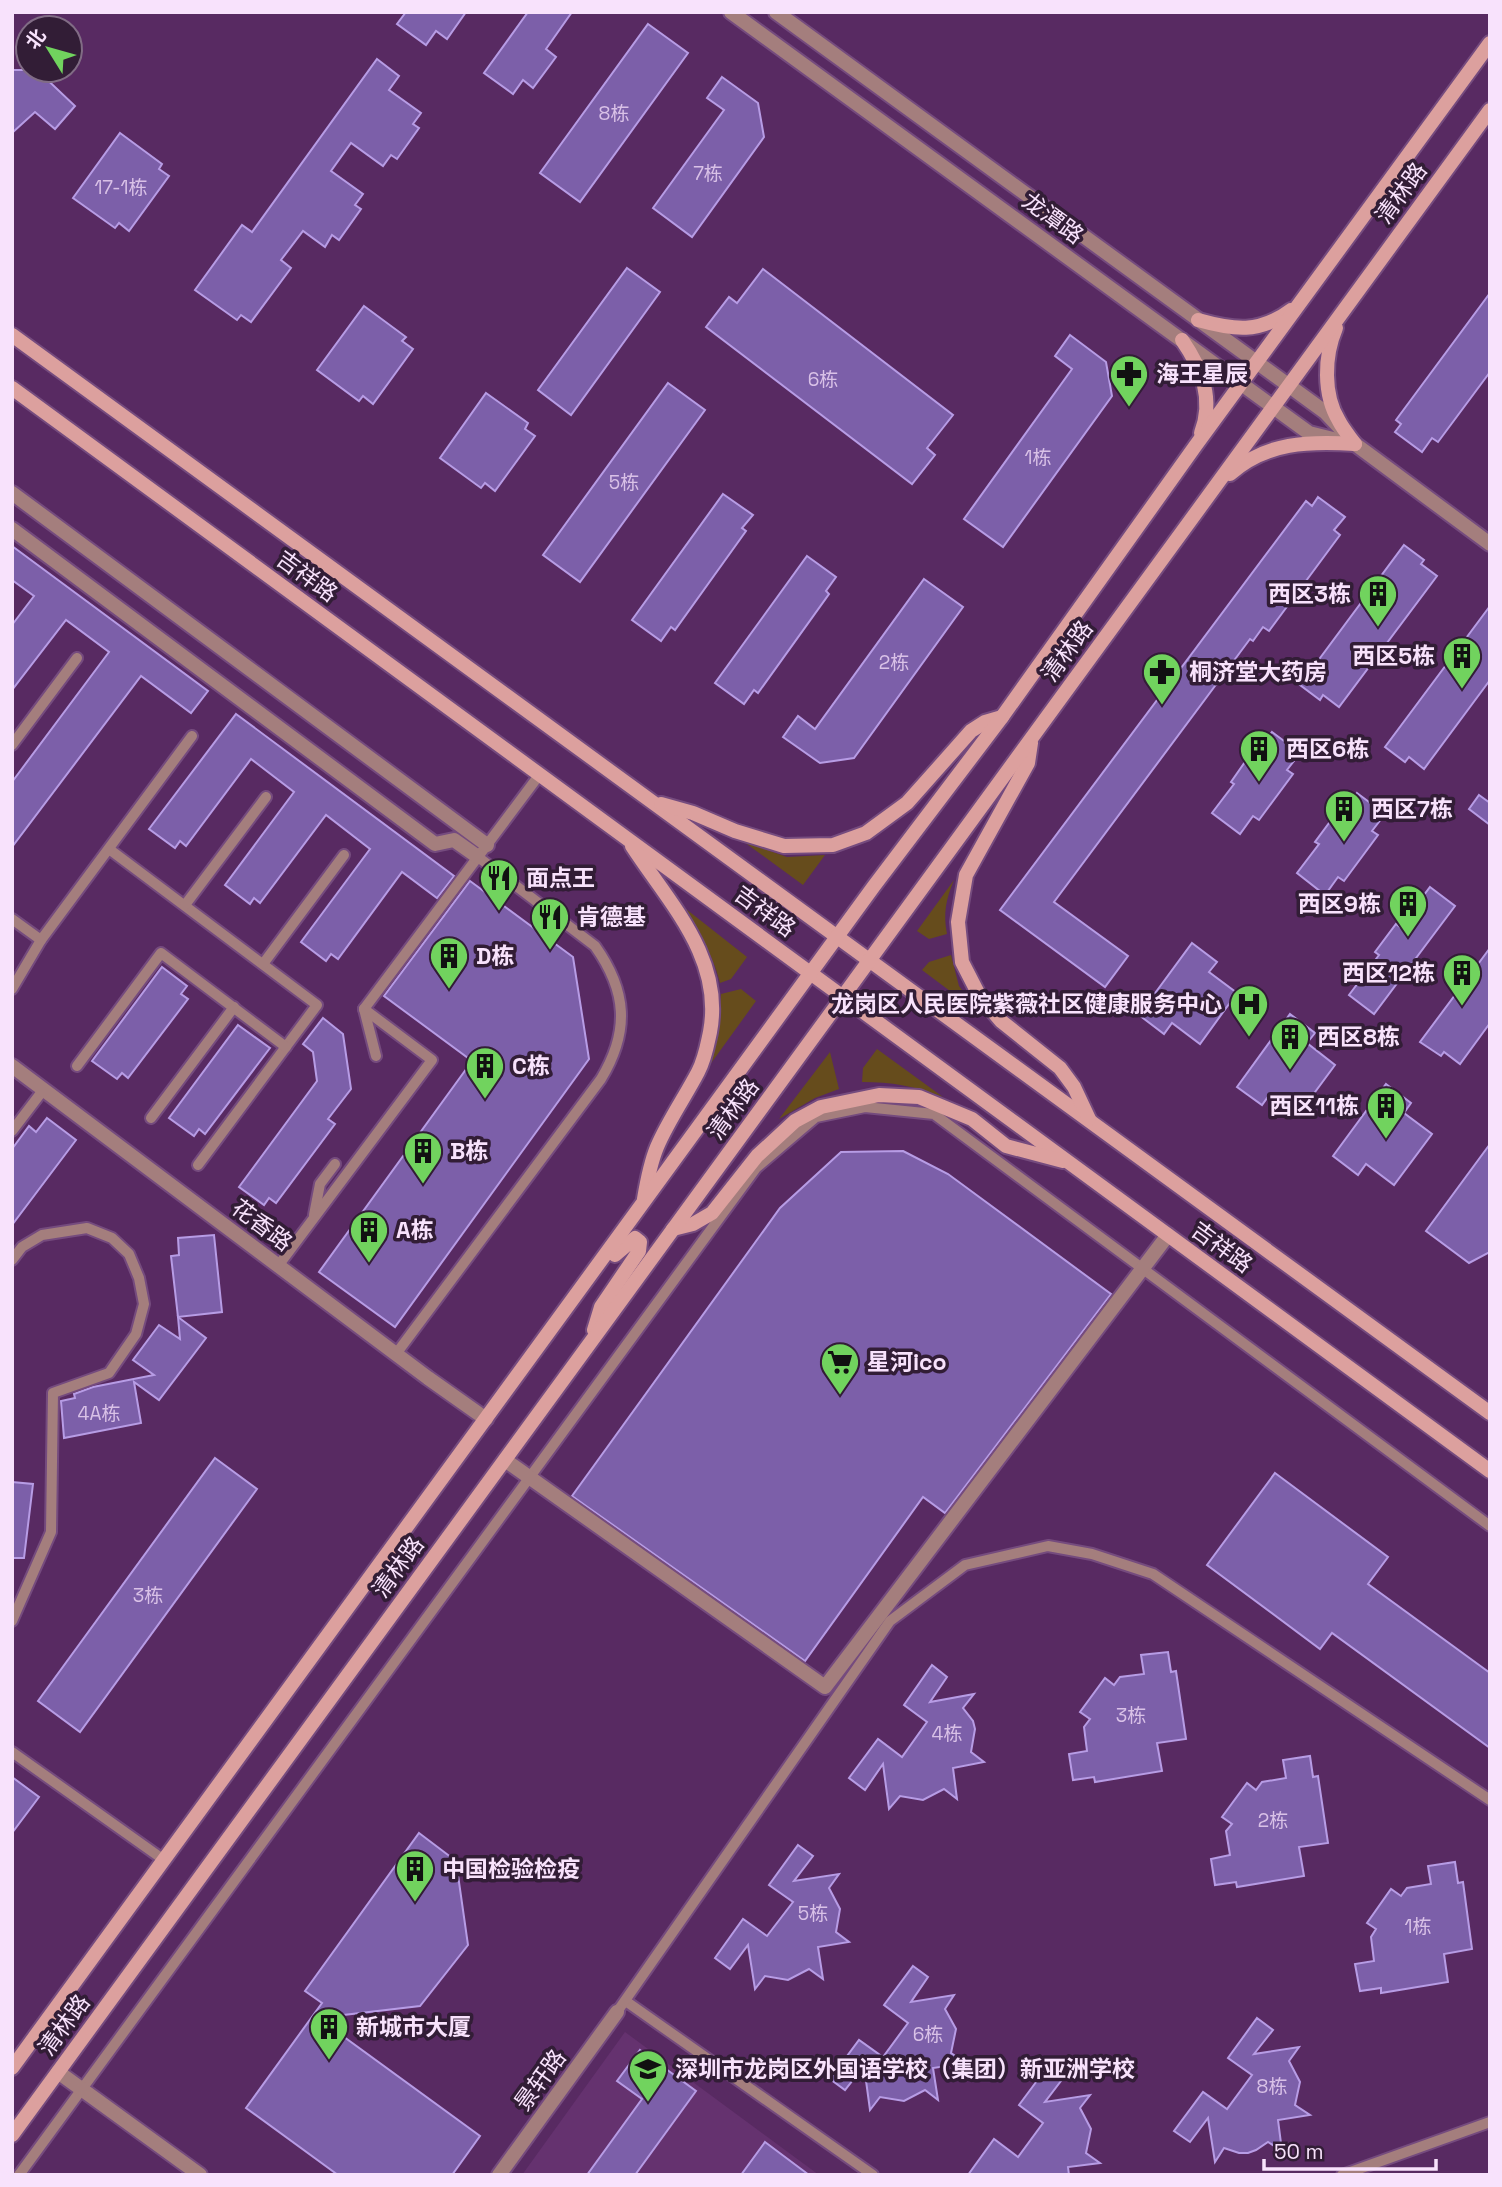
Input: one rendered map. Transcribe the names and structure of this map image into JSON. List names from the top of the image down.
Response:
{
  "streets": {
    "main road": ["清林路", "吉祥路"],
    "street": ["龙潭路", "花香路", "景轩路"]
  },
  "crossings": [
    ["清林路", "龙潭路"],
    ["清林路", "吉祥路"],
    ["清林路", "花香路"]
  ],
  "places": {
    "pharmacy": ["海王星辰", "桐济堂大药房"],
    "building": [
      "西区3栋",
      "西区5栋",
      "西区6栋",
      "西区7栋",
      "西区9栋",
      "D栋",
      "西区12栋",
      "西区8栋",
      "C栋",
      "西区11栋",
      "B栋",
      "A栋",
      "中国检验检疫",
      "新城市大厦"
    ],
    "restaurant": ["面点王", "肯德基"],
    "hospital": ["龙岗区人民医院紫薇社区健康服务中心"],
    "supermarket": ["星河ico"],
    "school or university": ["深圳市龙岗区外国语学校（集团）新亚洲学校"]
  },
  "house_numbers": [
    "8栋",
    "7栋",
    "17-1栋",
    "6栋",
    "1栋",
    "5栋",
    "2栋",
    "4A栋",
    "3栋",
    "3栋",
    "4栋",
    "2栋",
    "5栋",
    "1栋",
    "6栋",
    "8栋"
  ],
  "scale_bar": "50 m",
  "north": "top left"
}
